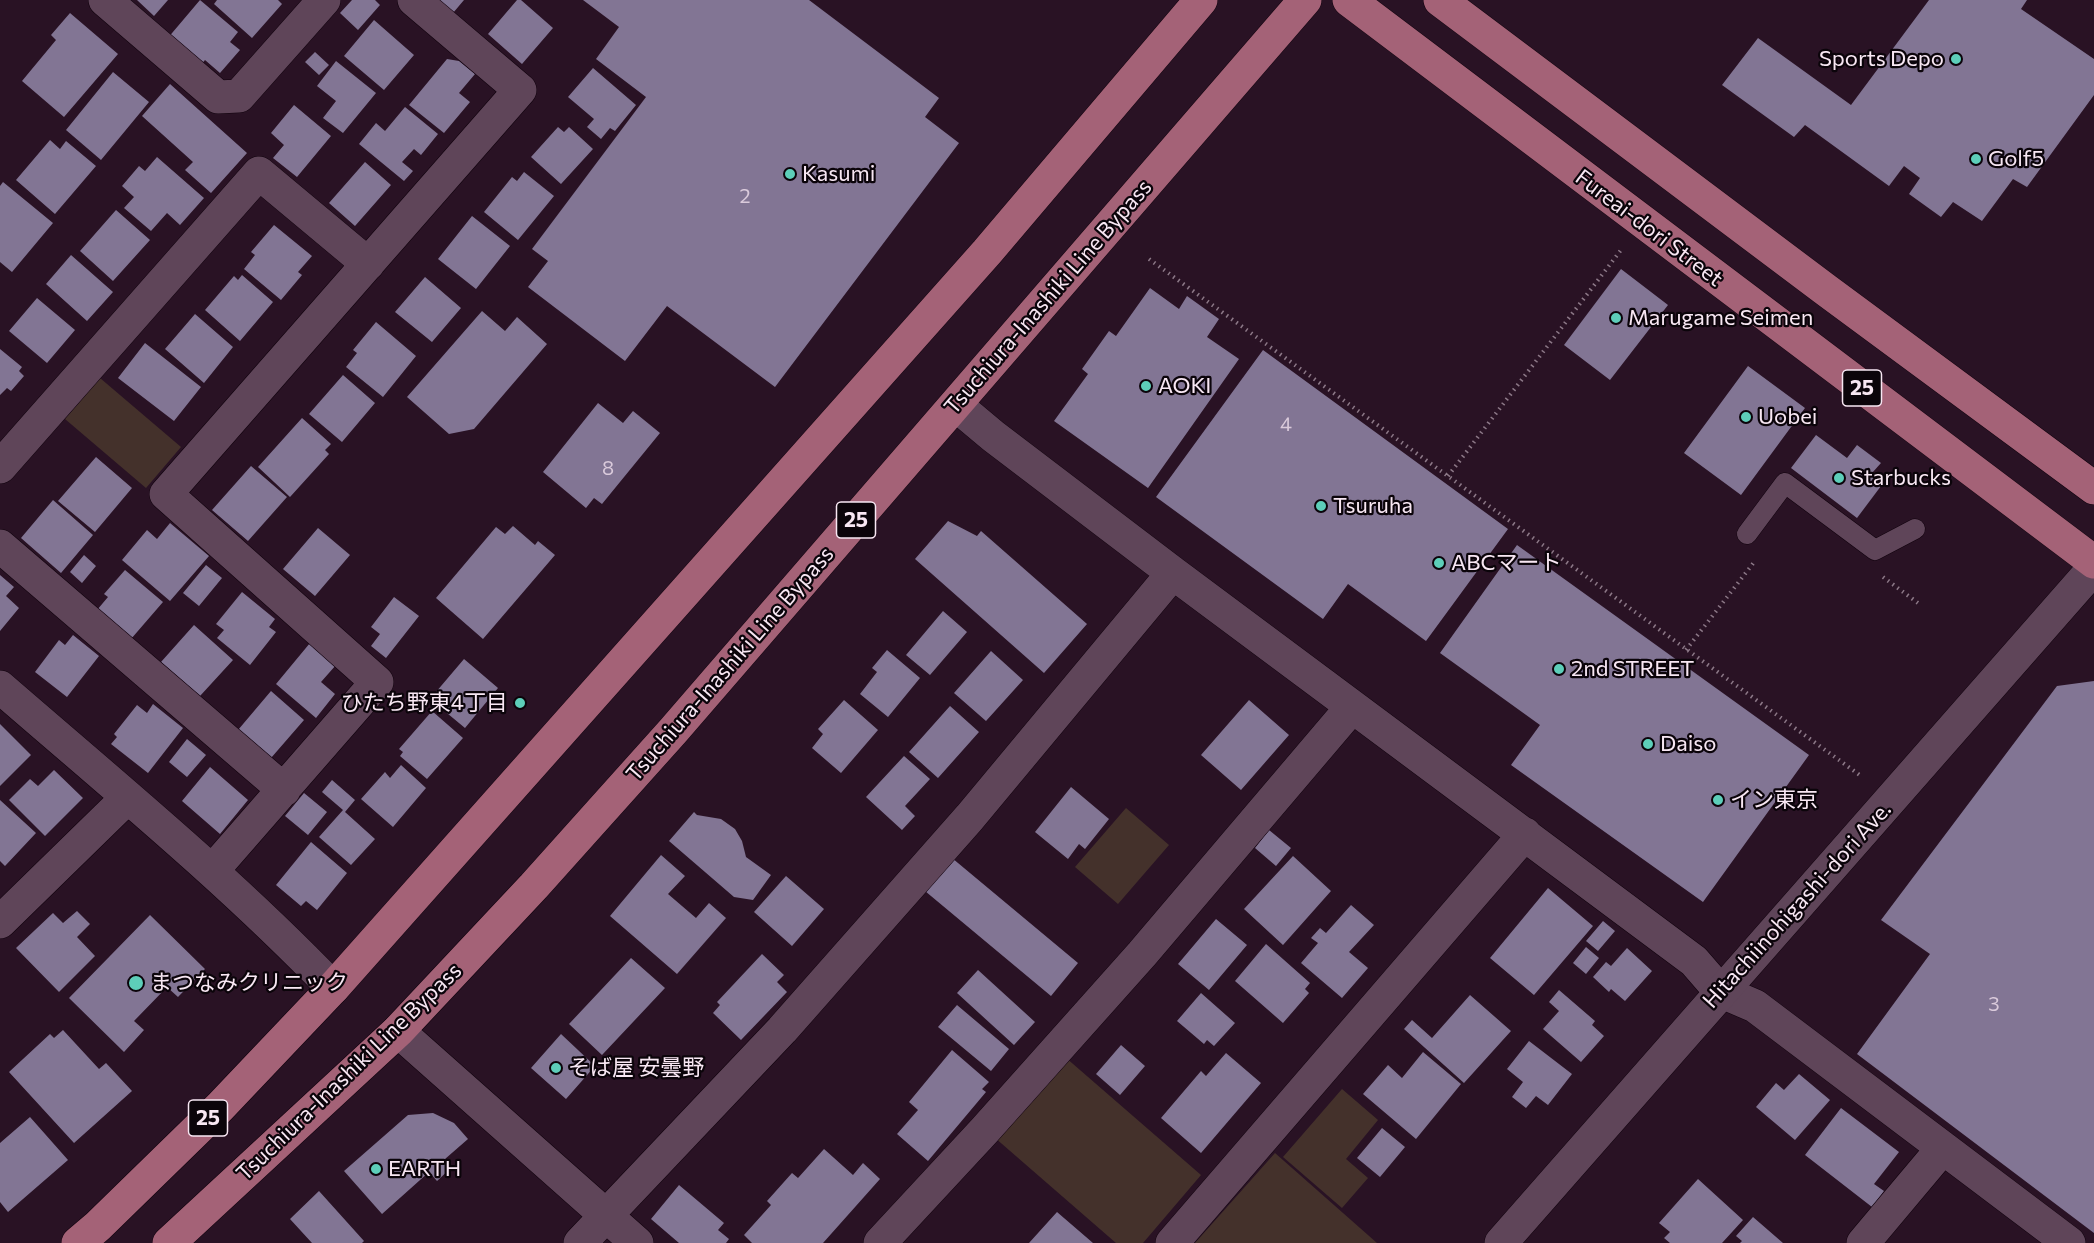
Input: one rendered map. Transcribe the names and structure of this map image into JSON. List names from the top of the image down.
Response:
{
  "streets": {
    "main road": ["Fureai-dori Street", "Tsuchiura-Inashiki Line Bypass", "25"],
    "street": ["Hitachiinohigashi-dori Ave."]
  },
  "places": [
    "Sports Depo",
    "Golf5",
    "Kasumi",
    "Marugame Seimen",
    "AOKI",
    "Uobei",
    "Starbucks",
    "Tsuruha",
    "ABCマート",
    "2nd STREET",
    "ひたち野東4丁目",
    "Daiso",
    "イン東京",
    "まつなみクリニック",
    "そば屋 安曇野",
    "EARTH"
  ],
  "house_numbers": [
    "2",
    "4",
    "8",
    "3"
  ]
}
